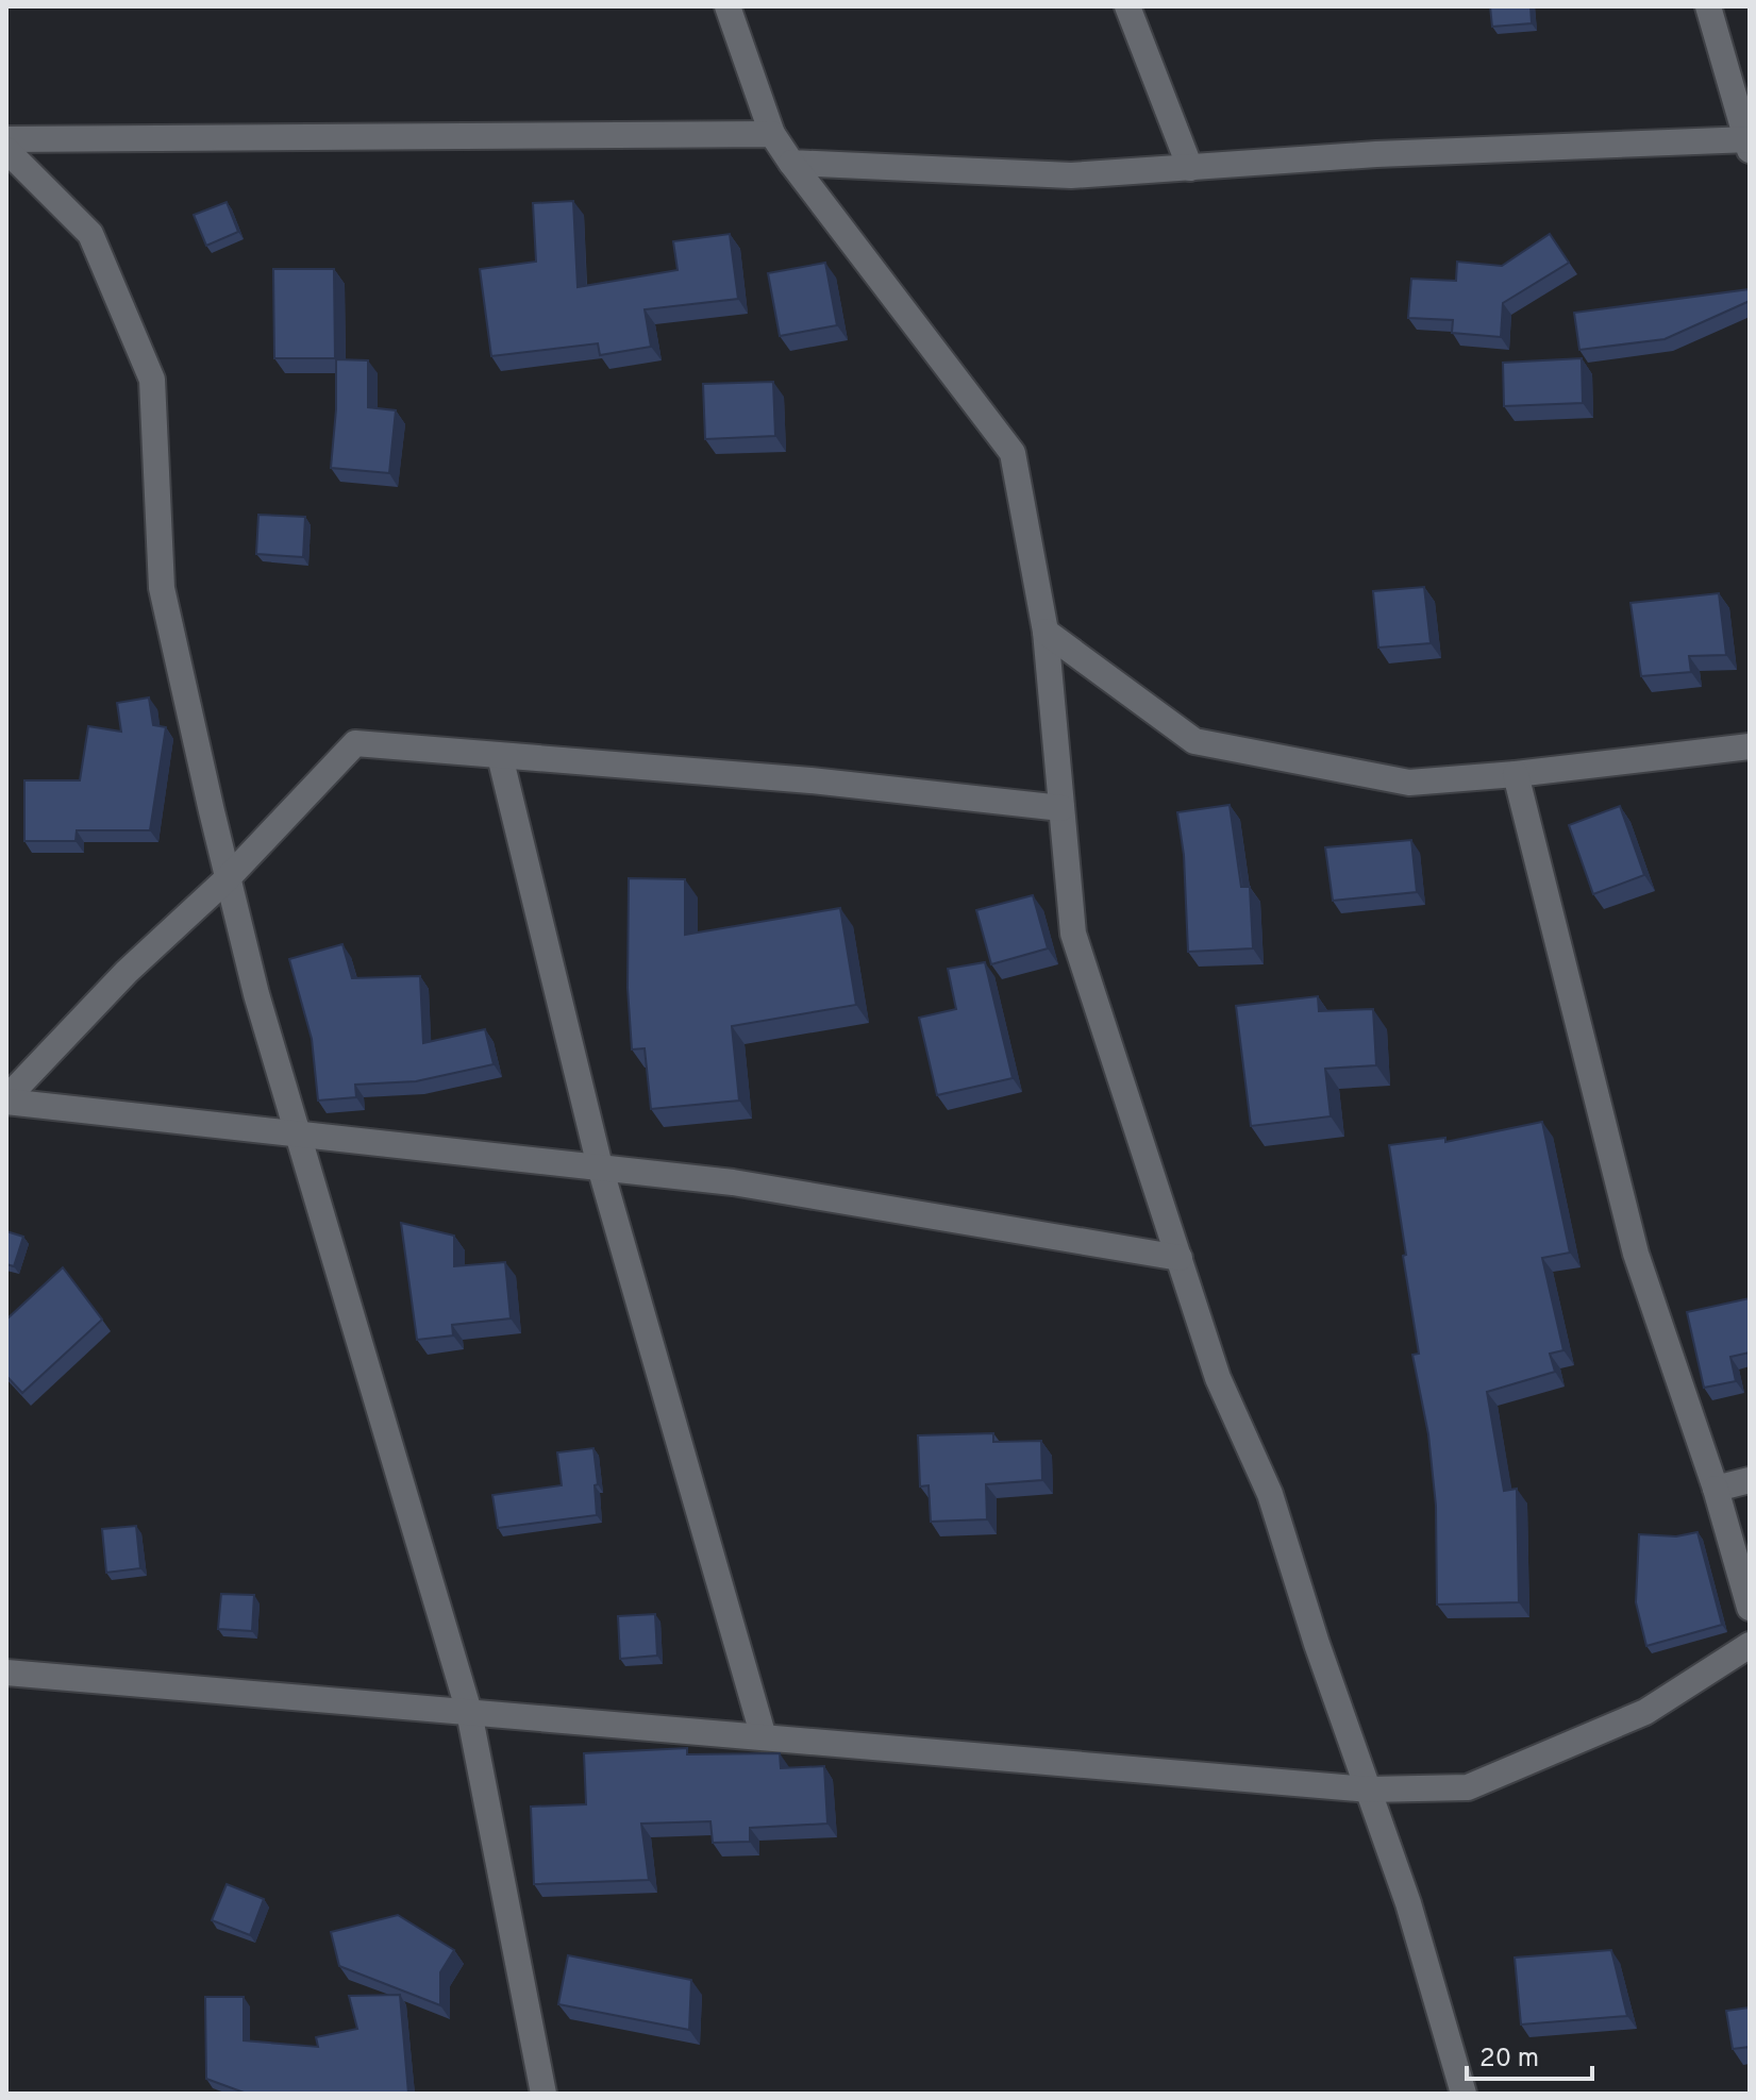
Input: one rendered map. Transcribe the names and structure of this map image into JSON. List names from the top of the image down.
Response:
{
  "scale_bar": "20 m"
}
